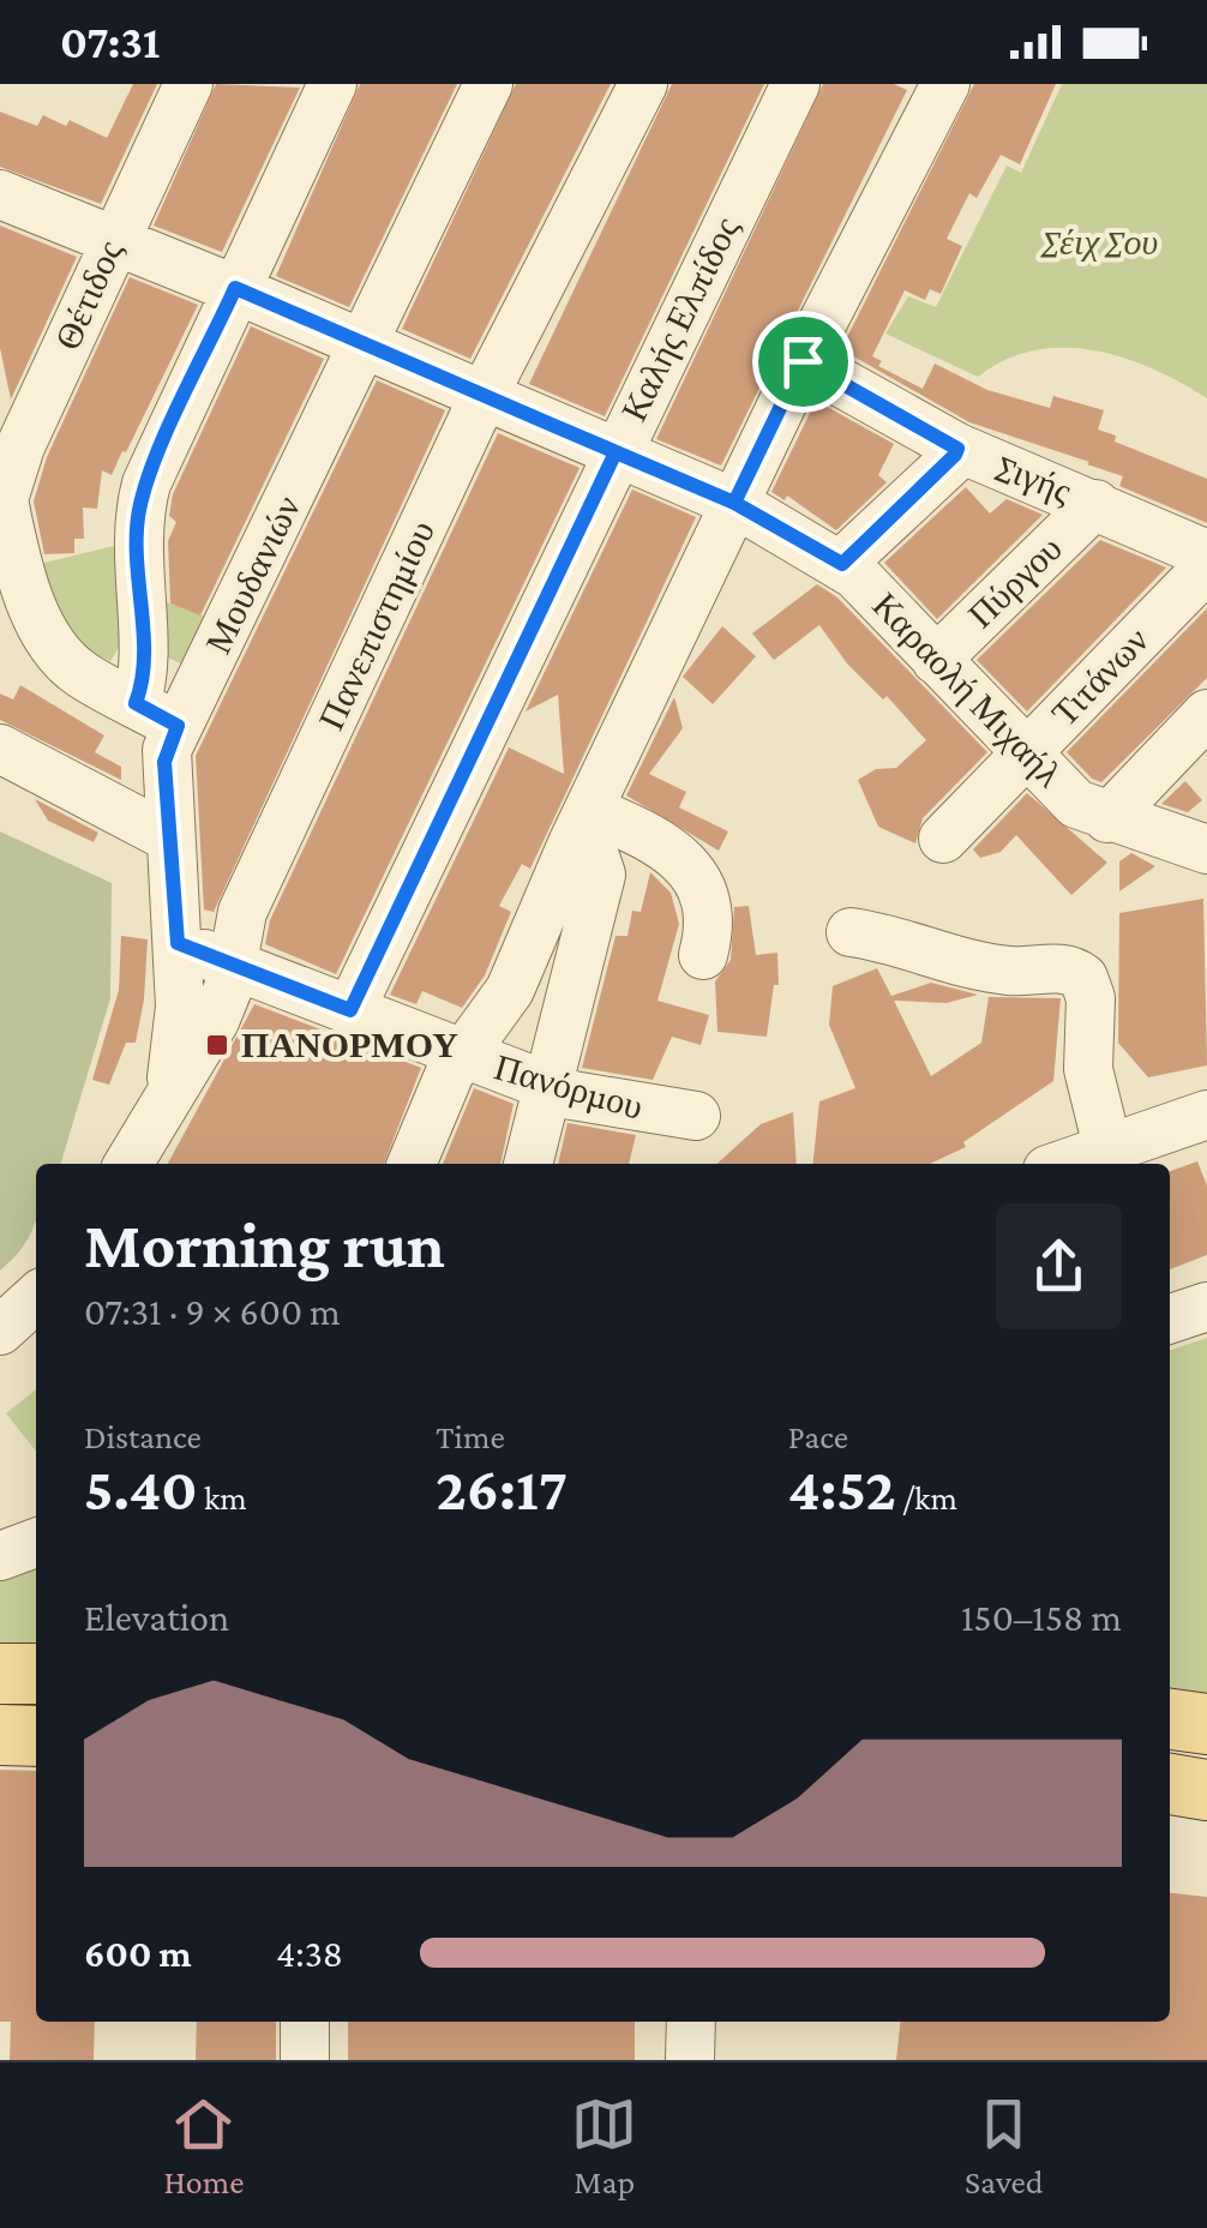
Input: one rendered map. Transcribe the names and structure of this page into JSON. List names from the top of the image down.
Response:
{
  "streets": {
    "street": [
      "Θέτιδος",
      "Καλής Ελπίδος",
      "Σιγής",
      "Μουδανιών",
      "Πύργου",
      "Πανεπιστημίου",
      "Τιτάνων",
      "Καραολή Μιχαήλ",
      "Πανόρμου"
    ]
  },
  "crossings": [
    ["Θέτιδος", "Καραολή Μιχαήλ"],
    ["Καλής Ελπίδος", "Καραολή Μιχαήλ"],
    ["Καλής Ελπίδος", "Πανόρμου"],
    ["Σιγής", "Πύργου"],
    ["Μουδανιών", "Πανεπιστημίου"],
    ["Μουδανιών", "Καραολή Μιχαήλ"],
    ["Μουδανιών", "Πανόρμου"],
    ["Πύργου", "Καραολή Μιχαήλ"],
    ["Πανεπιστημίου", "Καραολή Μιχαήλ"],
    ["Πανεπιστημίου", "Πανόρμου"],
    ["Τιτάνων", "Καραολή Μιχαήλ"]
  ],
  "parks": ["Σέιχ Σου"],
  "places": {
    "transit": ["ΠΑΝΟΡΜΟΥ"]
  },
  "page": {
    "status": "07:31",
    "heading": ["Morning run", "07:31 · 9 × 600 m"],
    "stats": [
      ["Distance", "5.40 km"],
      ["Time", "26:17"],
      ["Pace", "4:52 /km"]
    ],
    "chart": ["Elevation", "150–158 m"],
    "list": [
      {
        "name": "600 m",
        "note": "4:38"
      }
    ],
    "tabs": ["Home", "Map", "Saved"]
  }
}
